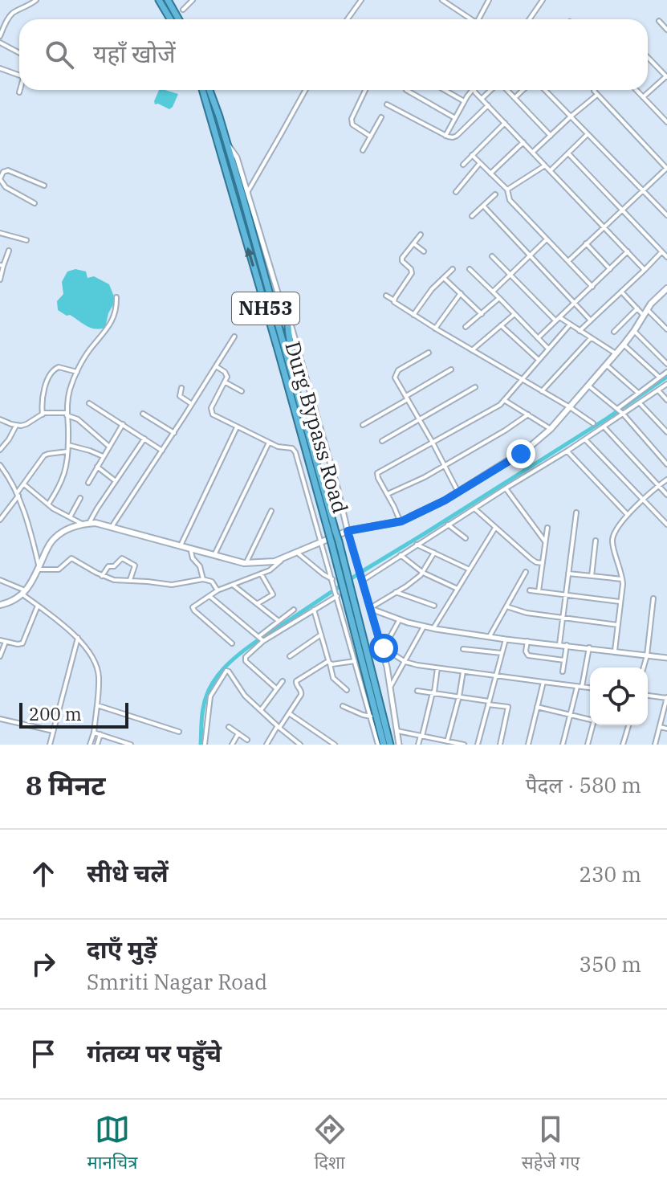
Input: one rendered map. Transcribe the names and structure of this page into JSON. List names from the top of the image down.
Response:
{
  "streets": {
    "highway": ["NH53", "Durg Bypass Road"]
  },
  "scale_bar": "200 m",
  "page": {
    "search": "यहाँ खोजें",
    "scale": "200 m",
    "heading": ["8 मिनट", "पैदल · 580 m"],
    "list": [
      ["सीधे चलें", "230 m"],
      ["दाएँ मुड़ें", "Smriti Nagar Road", "350 m"],
      "गंतव्य पर पहुँचे"
    ],
    "nav": ["मानचित्र", "दिशा", "सहेजे गए"]
  }
}
